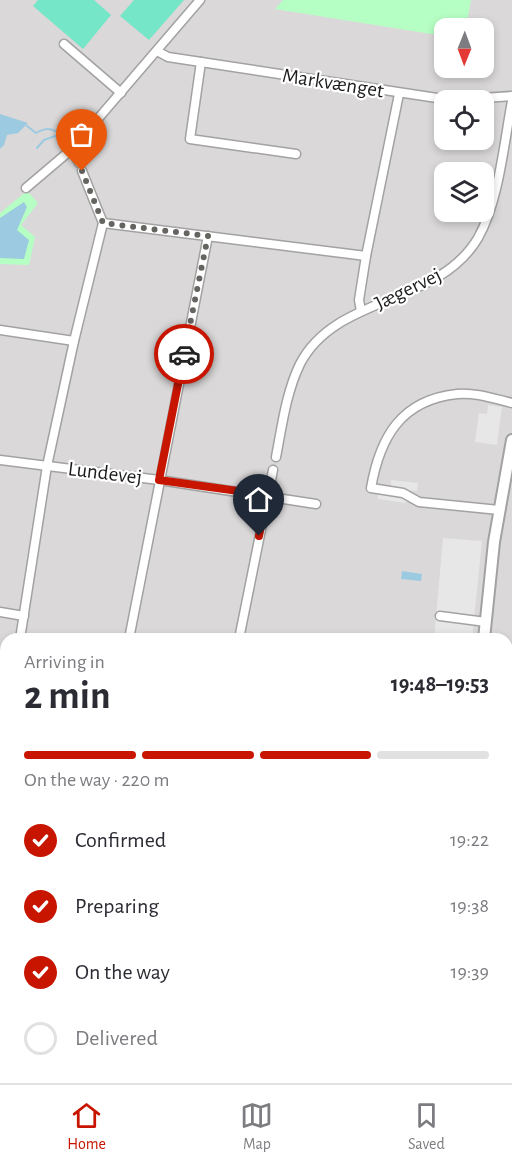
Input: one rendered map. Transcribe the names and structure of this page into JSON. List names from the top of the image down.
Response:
{
  "streets": {
    "street": ["Markvænget", "Jægervej", "Lundevej"]
  },
  "north": "bottom",
  "page": {
    "heading": ["2 min", "Arriving in", "19:48–19:53"],
    "bar": "On the way · 220 m",
    "list": [
      ["Confirmed", "19:22"],
      ["Preparing", "19:38"],
      ["On the way", "19:39"],
      "Delivered"
    ],
    "tabs": ["Home", "Map", "Saved"]
  }
}
